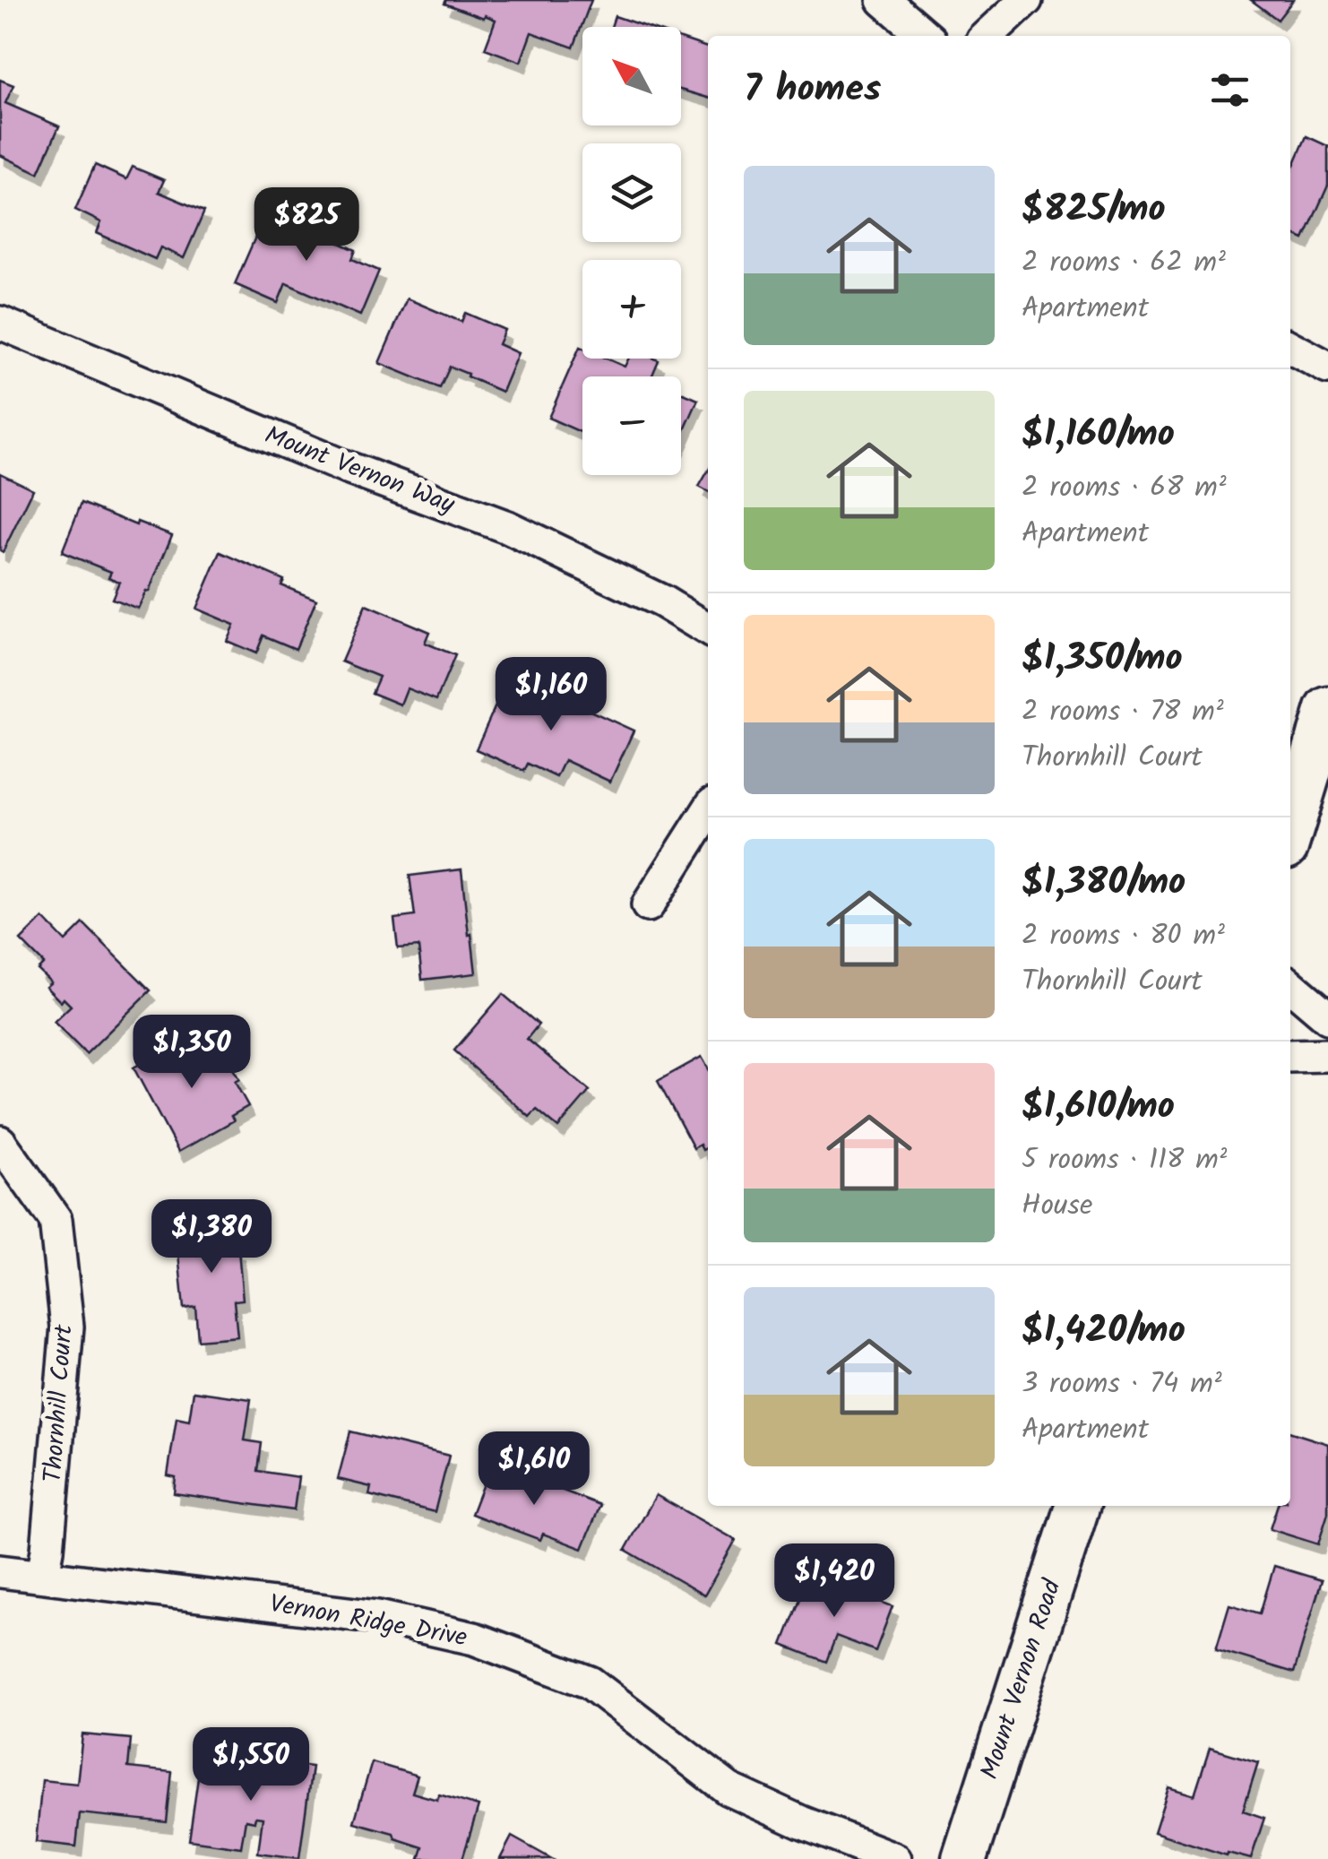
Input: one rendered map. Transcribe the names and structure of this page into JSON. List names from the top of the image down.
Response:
{
  "streets": {
    "main road": ["Mount Vernon Road"],
    "street": ["Mount Vernon Way", "Thornhill Court", "Vernon Ridge Drive"]
  },
  "crossings": [
    ["Thornhill Court", "Vernon Ridge Drive"]
  ],
  "north": "top left",
  "page": {
    "map_buttons": ["+", "−"],
    "heading": "7 homes",
    "list": [
      {
        "name": "$825/mo",
        "note": "2 rooms · 62 m² · Apartment"
      },
      {
        "name": "$1,160/mo",
        "note": "2 rooms · 68 m² · Apartment"
      },
      {
        "name": "$1,350/mo",
        "note": "2 rooms · 78 m² · Thornhill Court"
      },
      {
        "name": "$1,380/mo",
        "note": "2 rooms · 80 m² · Thornhill Court"
      },
      {
        "name": "$1,610/mo",
        "note": "5 rooms · 118 m² · House"
      },
      {
        "name": "$1,420/mo",
        "note": "3 rooms · 74 m² · Apartment"
      }
    ],
    "price": [
      "$825",
      "$1,160",
      "$1,350",
      "$1,380",
      "$1,610",
      "$1,420",
      "$1,550"
    ]
  }
}
